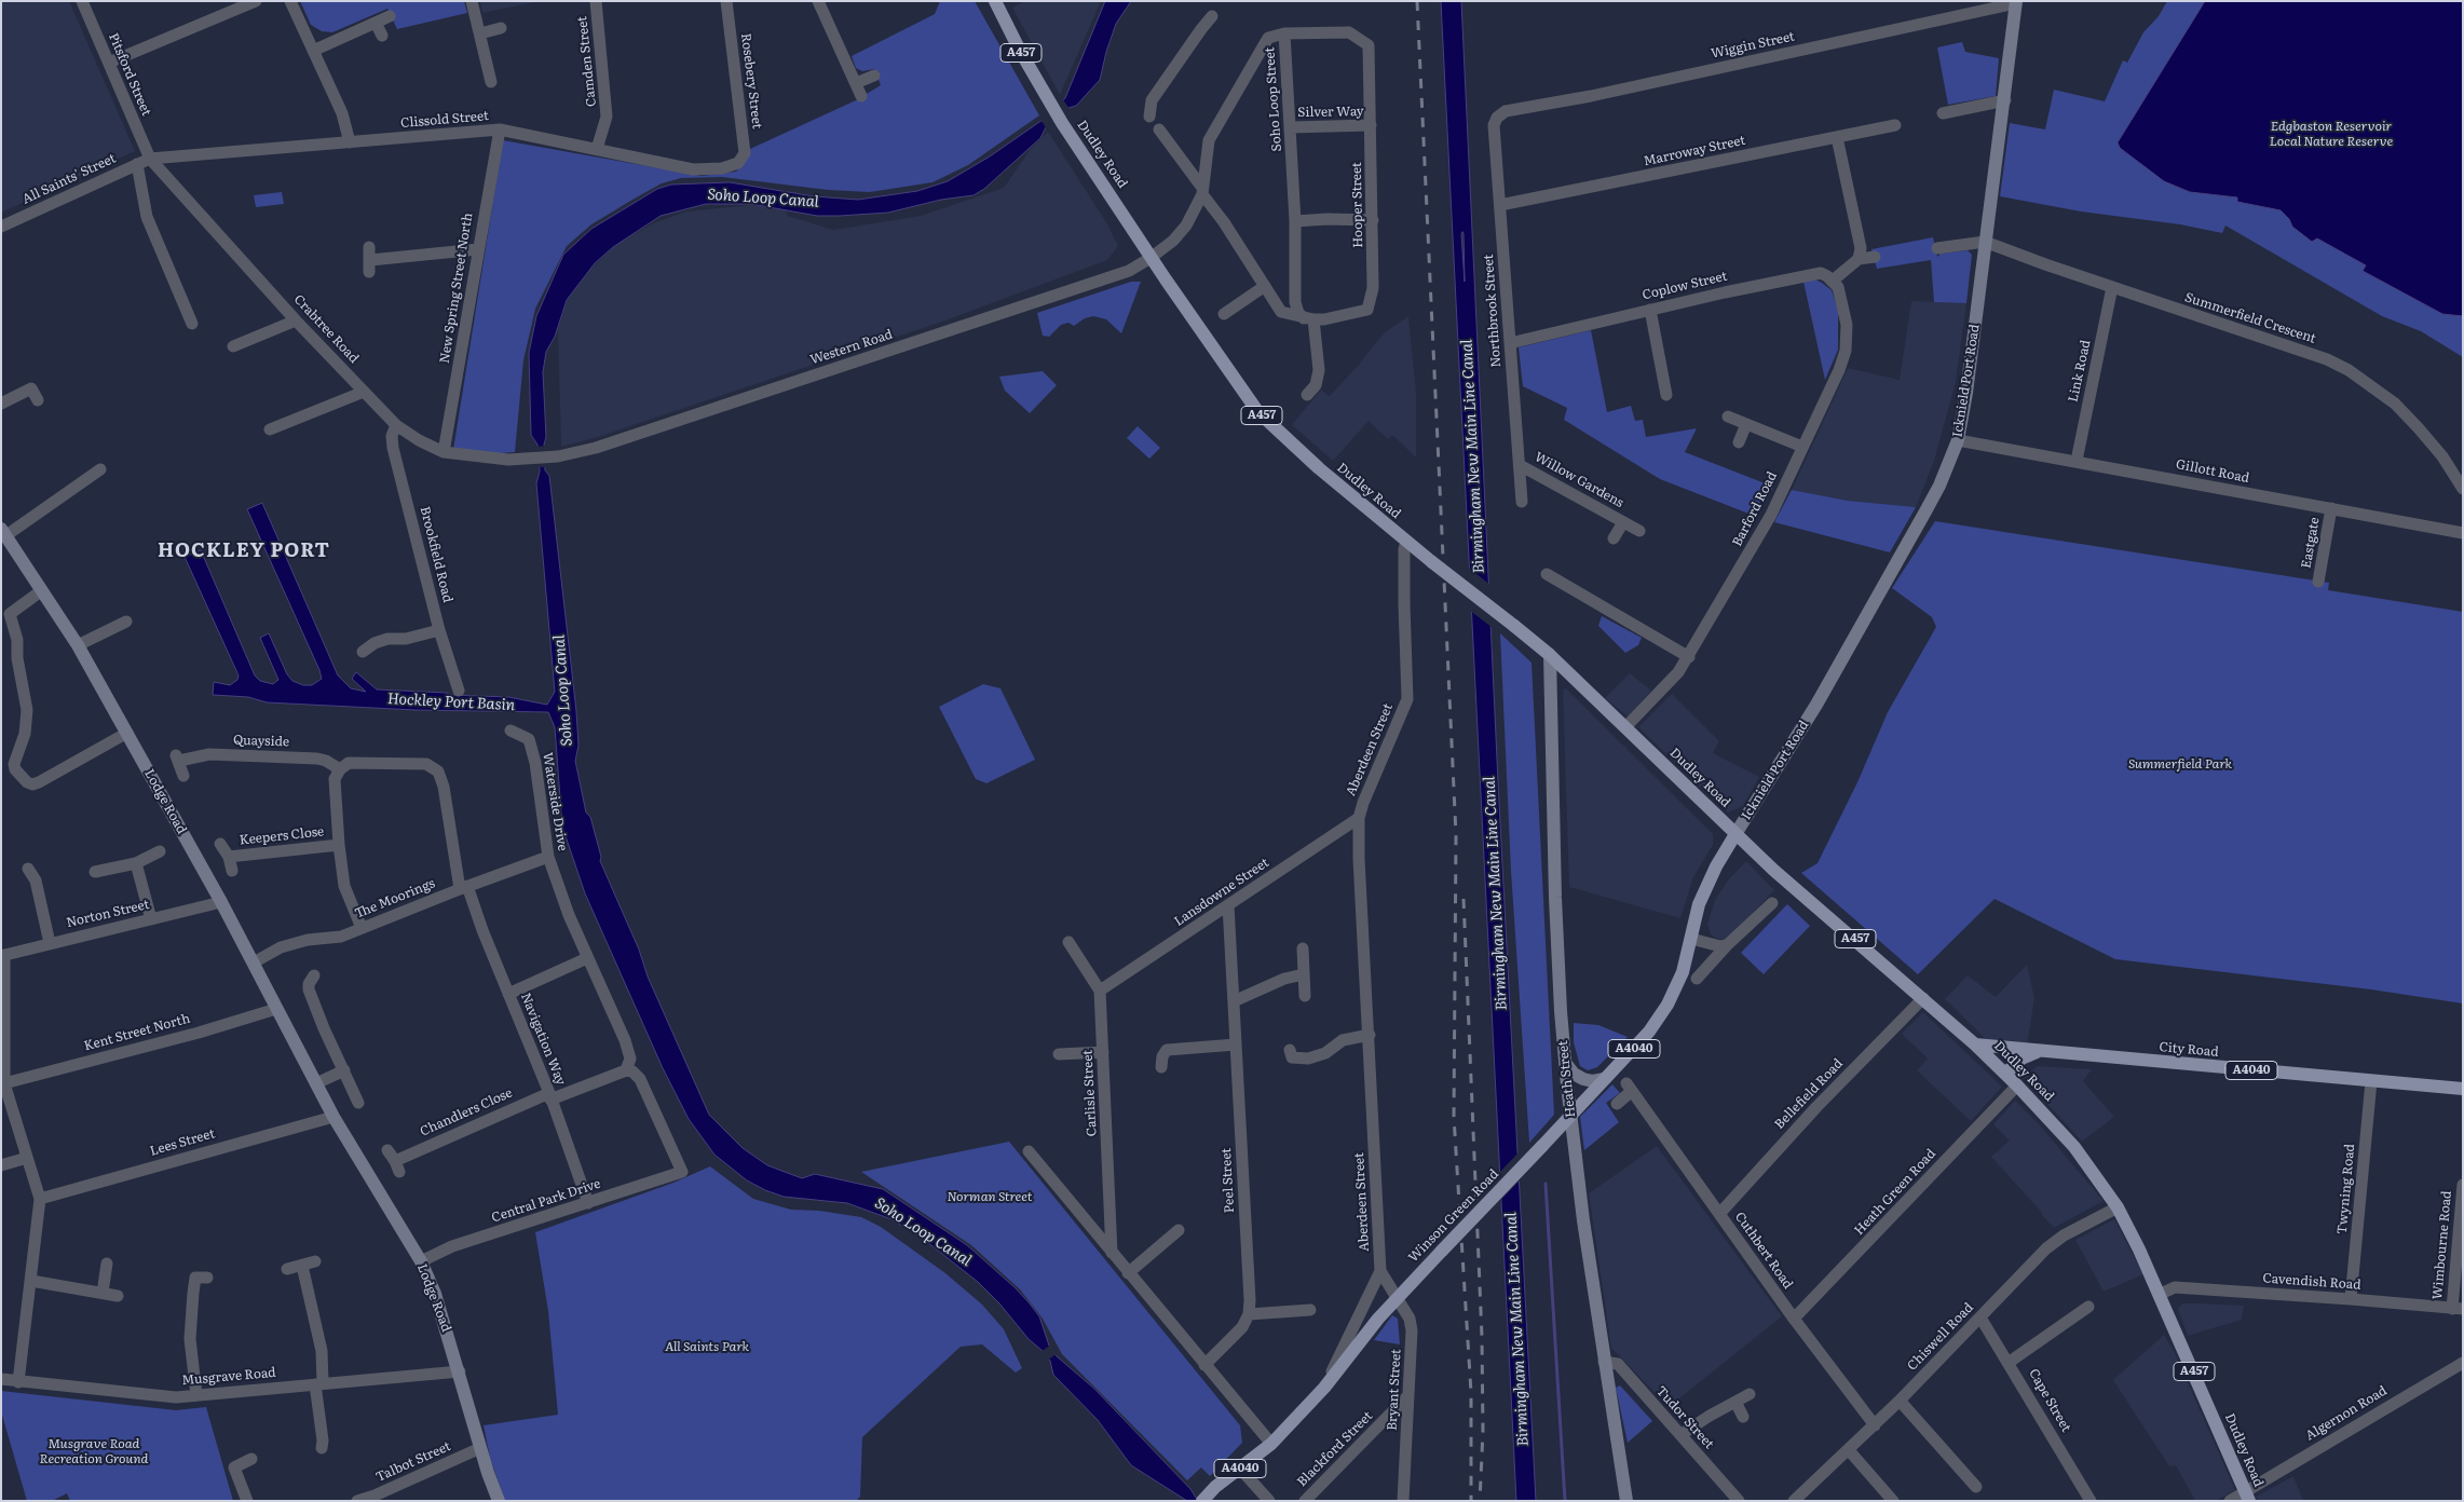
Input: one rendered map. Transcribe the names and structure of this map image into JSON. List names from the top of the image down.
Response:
{
  "streets": {
    "main road": [
      "A457",
      "Dudley Road",
      "Icknield Port Road",
      "Lodge Road",
      "A4040",
      "City Road",
      "Heath Street",
      "Winson Green Road"
    ],
    "street": [
      "Wiggin Street",
      "Camden Street",
      "Pitsford Street",
      "Rosebery Street",
      "Soho Loop Street",
      "Silver Way",
      "Clissold Street",
      "Marroway Street",
      "All Saints' Street",
      "Hooper Street",
      "Coplow Street",
      "New Spring Street North",
      "Northbrook Street",
      "Summerfield Crescent",
      "Crabtree Road",
      "Western Road",
      "Link Road",
      "Gillott Road",
      "Willow Gardens",
      "Barford Road",
      "Eastgate",
      "Brookfield Road",
      "Quayside",
      "Aberdeen Street",
      "Waterside Drive",
      "Keepers Close",
      "Lansdowne Street",
      "The Moorings",
      "Norton Street",
      "Kent Street North",
      "Navigation Way",
      "Carlisle Street",
      "Bellefield Road",
      "Chandlers Close",
      "Lees Street",
      "Peel Street",
      "Twyning Road",
      "Heath Green Road",
      "Central Park Drive",
      "Wimbourne Road",
      "Cuthbert Road",
      "Cavendish Road",
      "Chiswell Road",
      "Musgrave Road",
      "Bryant Street",
      "Cape Street",
      "Algernon Road",
      "Tudor Street",
      "Blackford Street",
      "Talbot Street"
    ]
  },
  "crossings": [
    ["Wiggin Street", "Northbrook Street"],
    ["Wiggin Street", "Icknield Port Road"],
    ["Camden Street", "Clissold Street"],
    ["Pitsford Street", "Clissold Street"],
    ["Pitsford Street", "All Saints' Street"],
    ["Pitsford Street", "Crabtree Road"],
    ["Rosebery Street", "Clissold Street"],
    ["Soho Loop Street", "Silver Way"],
    ["Soho Loop Street", "Dudley Road"],
    ["Soho Loop Street", "Hooper Street"],
    ["Soho Loop Street", "Western Road"],
    ["Silver Way", "Hooper Street"],
    ["Clissold Street", "All Saints' Street"],
    ["Clissold Street", "New Spring Street North"],
    ["Clissold Street", "Crabtree Road"],
    ["Marroway Street", "Northbrook Street"],
    ["Dudley Road", "Western Road"],
    ["Dudley Road", "Icknield Port Road"],
    ["Dudley Road", "Barford Road"],
    ["Dudley Road", "Aberdeen Street"],
    ["Dudley Road", "City Road"],
    ["Dudley Road", "Heath Street"],
    ["Dudley Road", "Bellefield Road"],
    ["Dudley Road", "Heath Green Road"],
    ["Dudley Road", "Winson Green Road"],
    ["Dudley Road", "Cavendish Road"],
    ["Dudley Road", "Chiswell Road"],
    ["Dudley Road", "Algernon Road"],
    ["All Saints' Street", "Crabtree Road"],
    ["Coplow Street", "Northbrook Street"],
    ["Coplow Street", "Barford Road"],
    ["New Spring Street North", "Crabtree Road"],
    ["Northbrook Street", "Willow Gardens"],
    ["Summerfield Crescent", "Link Road"],
    ["Summerfield Crescent", "Icknield Port Road"],
    ["Crabtree Road", "Western Road"],
    ["Crabtree Road", "Brookfield Road"],
    ["Link Road", "Gillott Road"],
    ["Icknield Port Road", "Gillott Road"],
    ["Icknield Port Road", "Winson Green Road"],
    ["Gillott Road", "Eastgate"],
    ["Quayside", "Navigation Way"],
    ["Aberdeen Street", "Lansdowne Street"],
    ["Aberdeen Street", "Winson Green Road"],
    ["Aberdeen Street", "Bryant Street"],
    ["Lodge Road", "The Moorings"],
    ["Lodge Road", "Norton Street"],
    ["Lodge Road", "Kent Street North"],
    ["Lodge Road", "Lees Street"],
    ["Lodge Road", "Central Park Drive"],
    ["Lodge Road", "Musgrave Road"],
    ["Lodge Road", "Talbot Street"],
    ["Waterside Drive", "The Moorings"],
    ["Waterside Drive", "Central Park Drive"],
    ["Lansdowne Street", "Carlisle Street"],
    ["Lansdowne Street", "Peel Street"],
    ["The Moorings", "Navigation Way"],
    ["Navigation Way", "Chandlers Close"],
    ["Navigation Way", "Central Park Drive"],
    ["City Road", "Twyning Road"],
    ["Heath Street", "Winson Green Road"],
    ["Heath Street", "Tudor Street"],
    ["Bellefield Road", "Cuthbert Road"],
    ["Twyning Road", "Cavendish Road"],
    ["Heath Green Road", "Cuthbert Road"],
    ["Winson Green Road", "Bryant Street"],
    ["Wimbourne Road", "Cavendish Road"],
    ["Cuthbert Road", "Chiswell Road"],
    ["Chiswell Road", "Cape Street"],
    ["Bryant Street", "Blackford Street"]
  ],
  "districts": ["HOCKLEY PORT"],
  "water": ["Soho Loop Canal", "Birmingham New Main Line Canal", "Hockley Port Basin"],
  "parks": [
    "Edgbaston Reservoir Local Nature Reserve",
    "Summerfield Park",
    "Norman Street",
    "All Saints Park",
    "Musgrave Road Recreation Ground"
  ]
}
